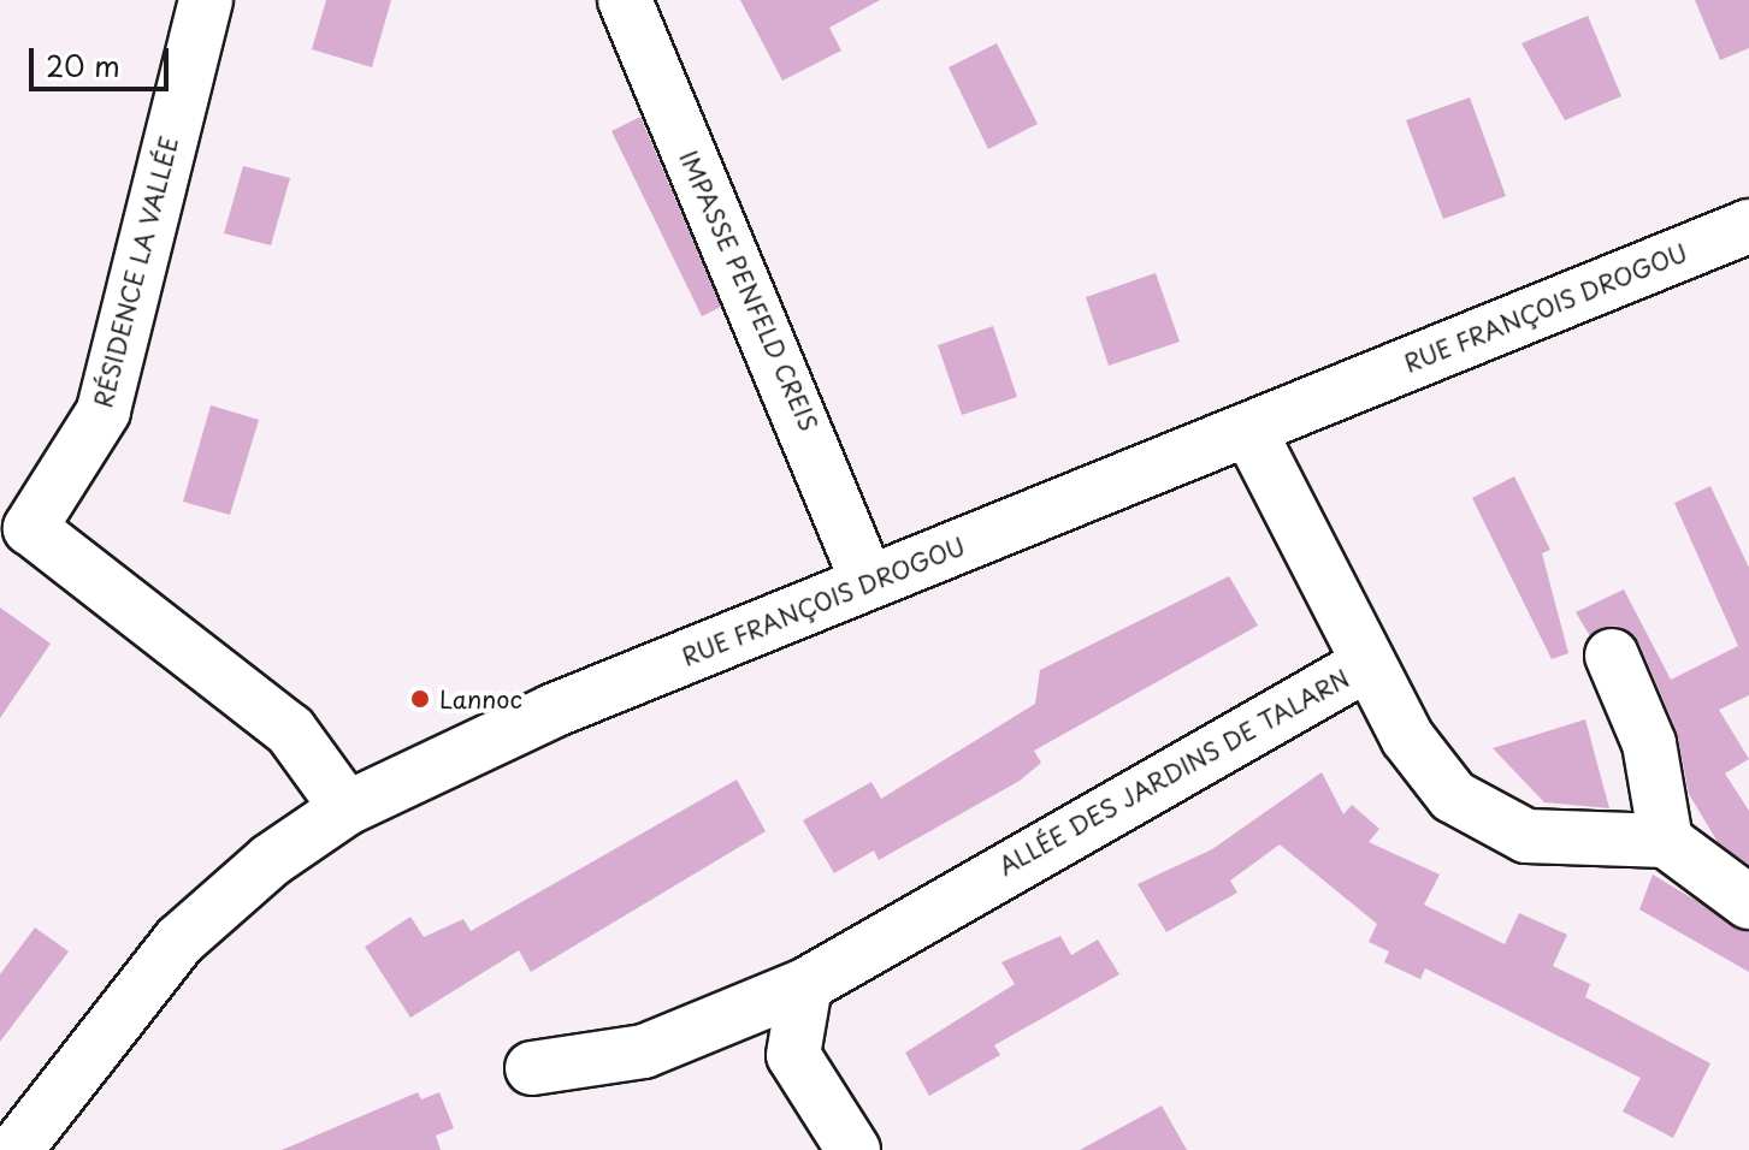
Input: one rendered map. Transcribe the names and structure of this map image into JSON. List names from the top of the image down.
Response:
{
  "streets": {
    "street": [
      "RÉSIDENCE LA VALLÉE",
      "IMPASSE PENFELD CREIS",
      "RUE FRANÇOIS DROGOU",
      "ALLÉE DES JARDINS DE TALARN"
    ]
  },
  "crossings": [
    ["RÉSIDENCE LA VALLÉE", "RUE FRANÇOIS DROGOU"],
    ["IMPASSE PENFELD CREIS", "RUE FRANÇOIS DROGOU"],
    ["RUE FRANÇOIS DROGOU", "ALLÉE DES JARDINS DE TALARN"]
  ],
  "places": ["Lannoc"],
  "scale_bar": "20 m"
}
